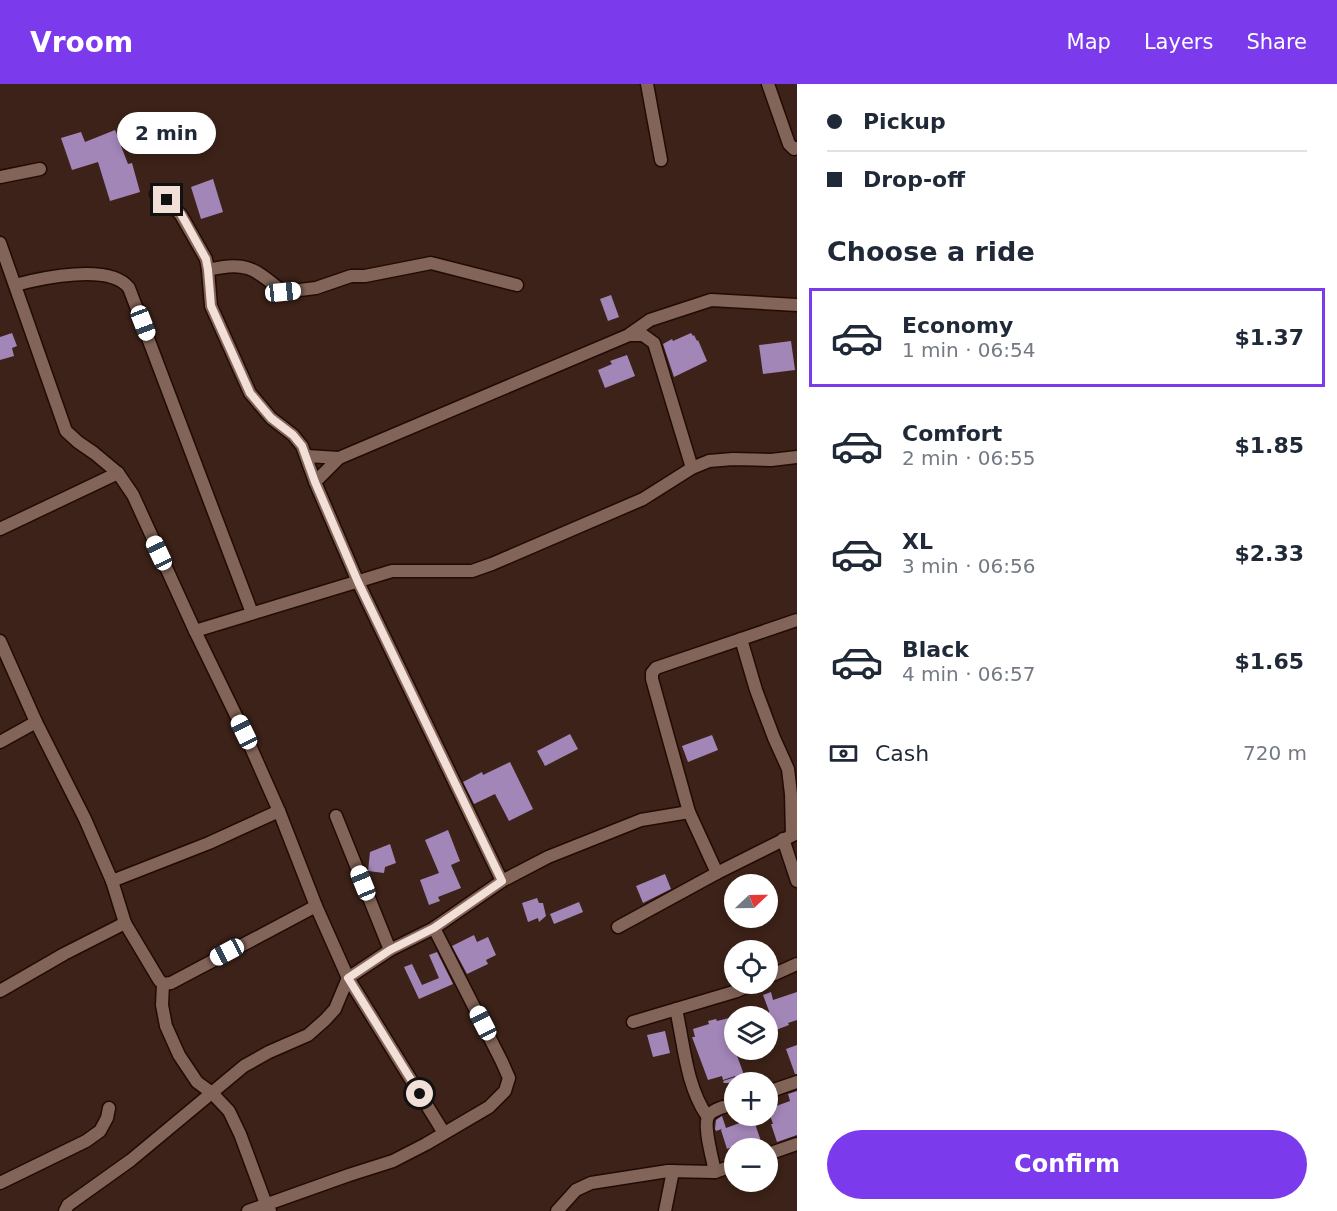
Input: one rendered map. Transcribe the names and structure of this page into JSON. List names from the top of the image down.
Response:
{
  "north": "right",
  "page": {
    "header": "Vroom",
    "nav": ["Map", "Layers", "Share"],
    "banner": ["Pickup", "Drop-off"],
    "bubble": "2 min",
    "heading": "Choose a ride",
    "list": [
      {
        "name": "Economy",
        "note": "1 min · 06:54",
        "value": "$1.37"
      },
      {
        "name": "Comfort",
        "note": "2 min · 06:55",
        "value": "$1.85"
      },
      {
        "name": "XL",
        "note": "3 min · 06:56",
        "value": "$2.33"
      },
      {
        "name": "Black",
        "note": "4 min · 06:57",
        "value": "$1.65"
      }
    ],
    "pay": ["Cash", "720 m"],
    "map_buttons": ["+", "−"],
    "buttons": "Confirm"
  }
}
